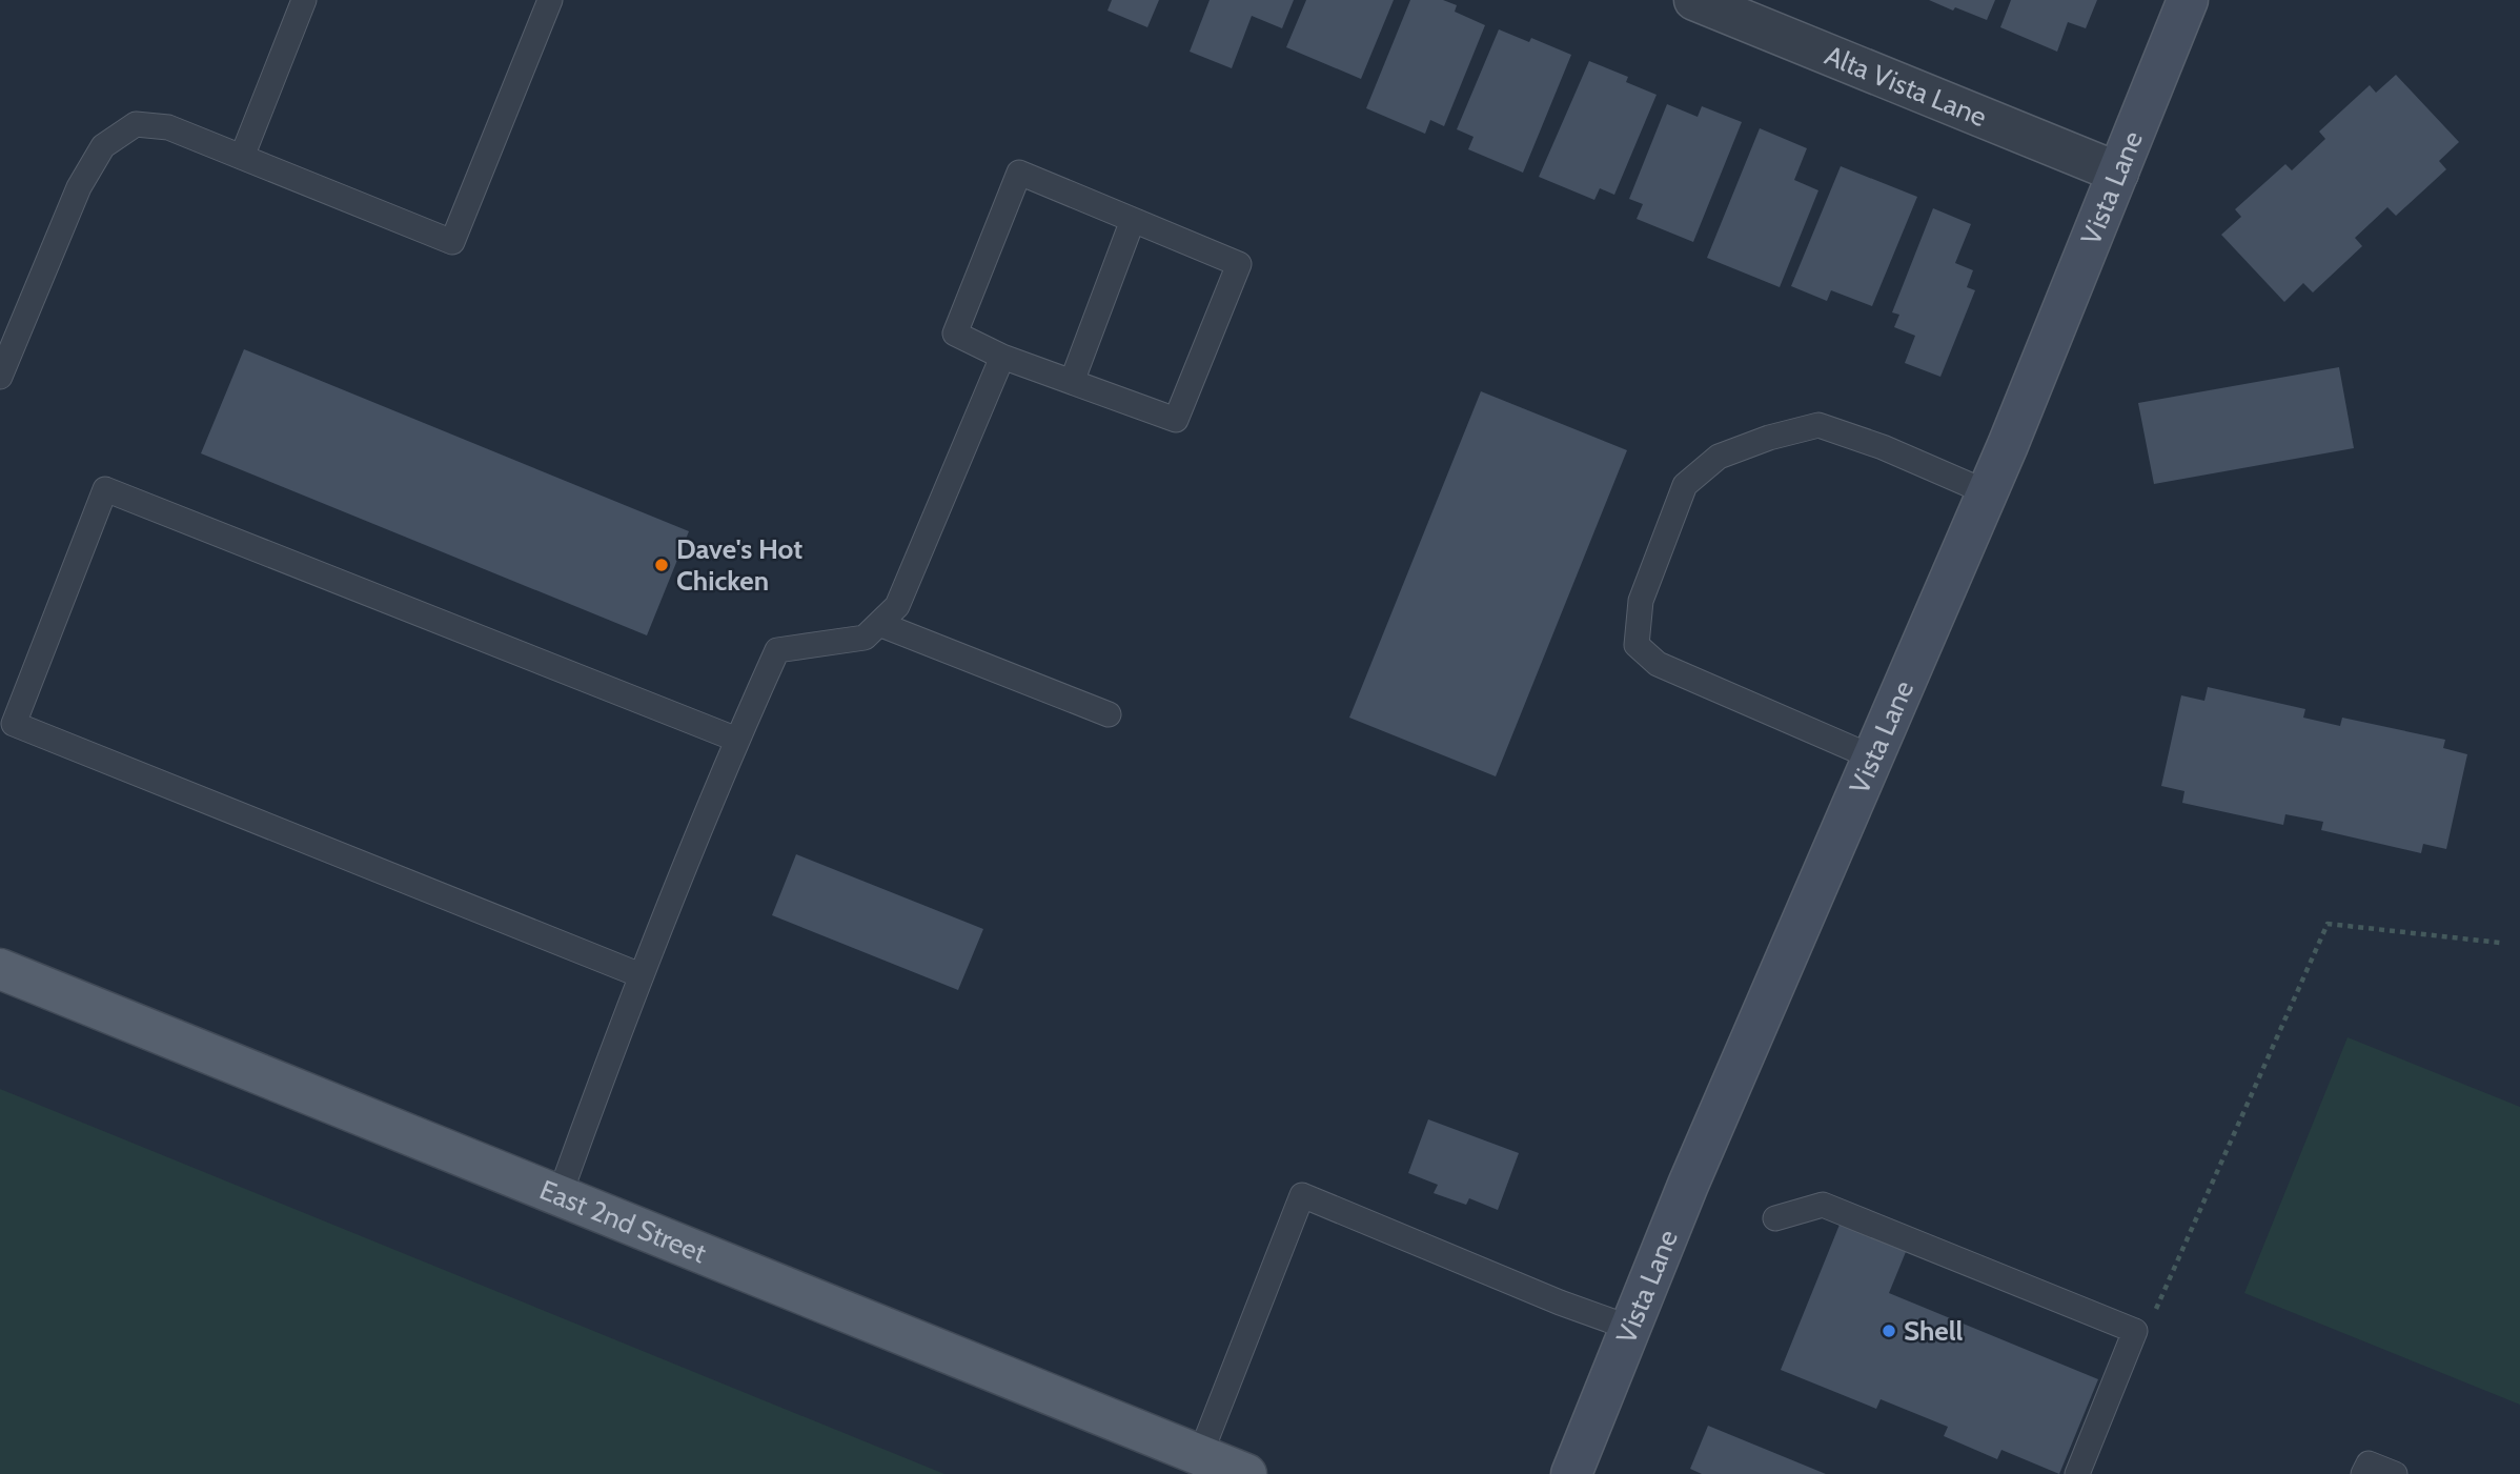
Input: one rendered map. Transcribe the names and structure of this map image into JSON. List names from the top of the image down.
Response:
{
  "streets": {
    "main road": ["East 2nd Street"],
    "street": ["Alta Vista Lane", "Vista Lane"]
  },
  "crossings": [
    ["Alta Vista Lane", "Vista Lane"]
  ],
  "places": ["Dave's Hot Chicken", "Shell"]
}
